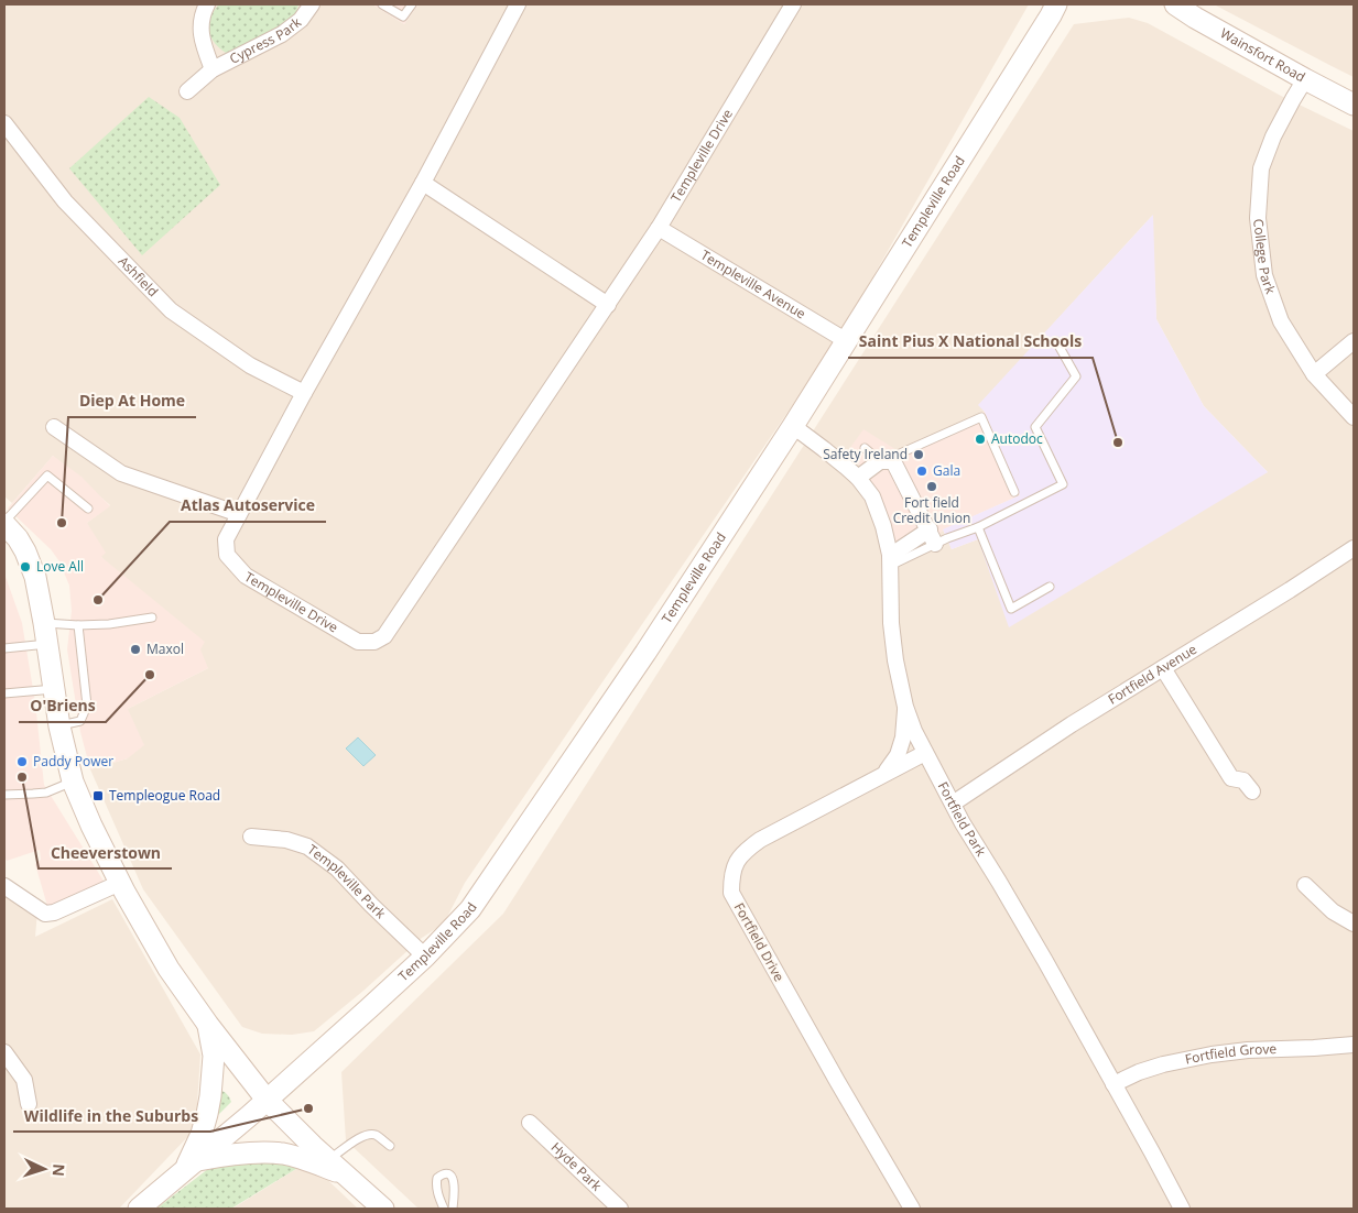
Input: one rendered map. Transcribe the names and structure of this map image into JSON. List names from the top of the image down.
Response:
{
  "streets": {
    "main road": ["Wainsfort Road", "Templeville Road"],
    "street": [
      "Cypress Park",
      "Templeville Drive",
      "College Park",
      "Ashfield",
      "Templeville Avenue",
      "Fortfield Avenue",
      "Fortfield Park",
      "Templeville Park",
      "Fortfield Drive",
      "Fortfield Grove",
      "Hyde Park"
    ]
  },
  "crossings": [
    ["Wainsfort Road", "College Park"],
    ["Templeville Drive", "Ashfield"],
    ["Templeville Drive", "Templeville Avenue"],
    ["Templeville Road", "Templeville Avenue"],
    ["Templeville Road", "Fortfield Park"],
    ["Templeville Road", "Templeville Park"],
    ["Fortfield Avenue", "Fortfield Park"],
    ["Fortfield Park", "Fortfield Drive"],
    ["Fortfield Park", "Fortfield Grove"]
  ],
  "places": {
    "other": [
      "Autodoc",
      "Saint Pius X National Schools",
      "Safety Ireland",
      "Gala",
      "Fort field Credit Union",
      "Diep At Home",
      "Love All",
      "Atlas Autoservice",
      "Maxol",
      "O'Briens",
      "Paddy Power",
      "Cheeverstown",
      "Wildlife in the Suburbs"
    ],
    "transit": ["Templeogue Road"]
  },
  "north": "right"
}
